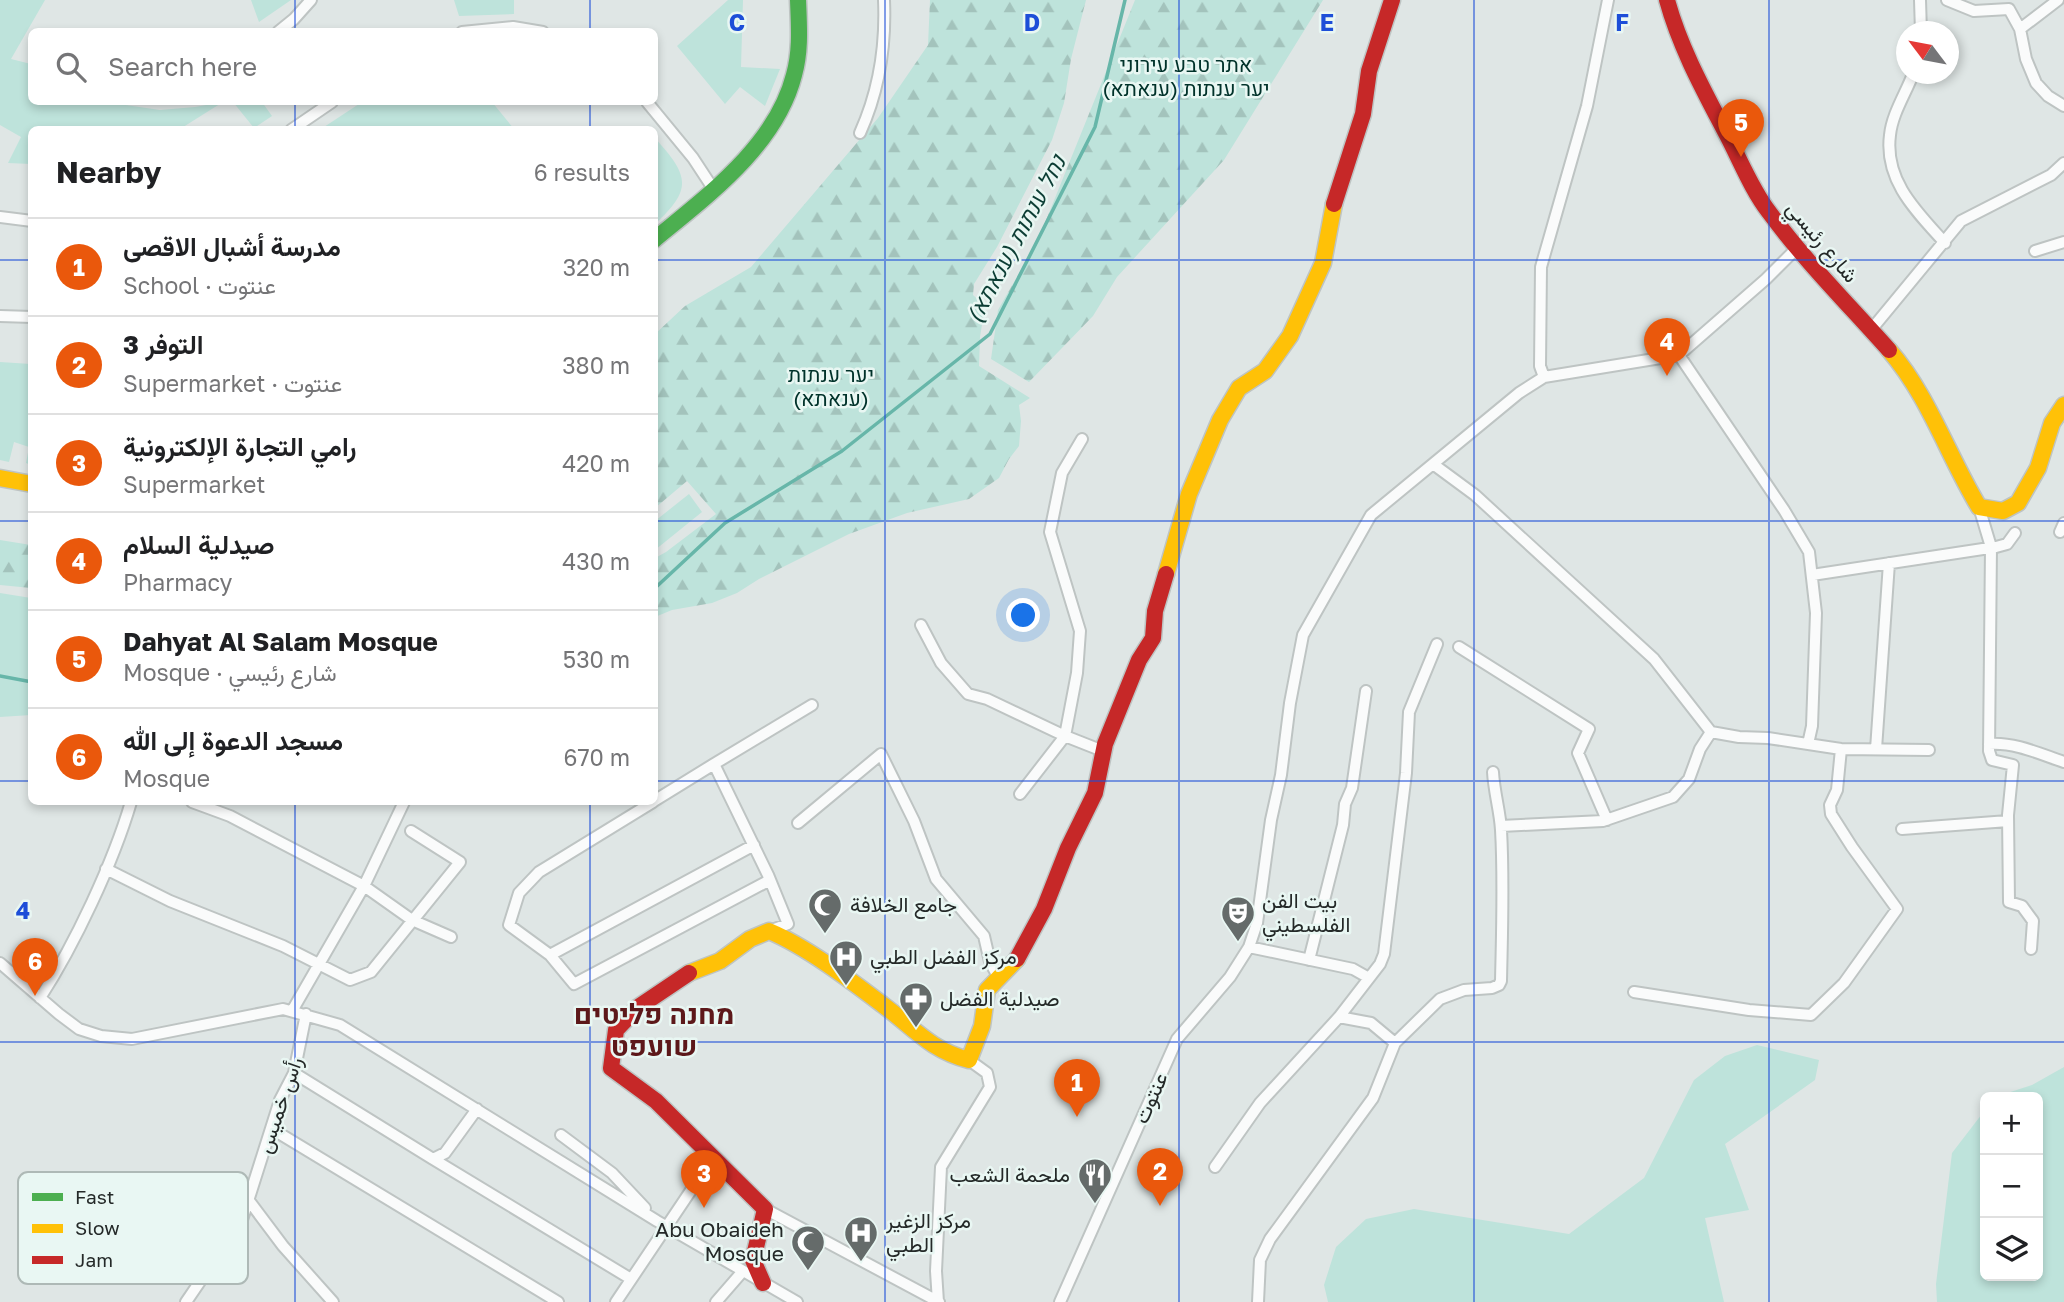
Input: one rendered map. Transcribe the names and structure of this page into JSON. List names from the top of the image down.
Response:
{
  "streets": {
    "street": ["شارع رئيسي", "عنتوت", "رأس خميس"]
  },
  "districts": ["מחנה פליטים שועפט"],
  "water": ["נחל ענתות (ענאתא)"],
  "parks": ["אתר טבע עירוני יער ענתות (ענאתא)", "יער ענתות (ענאתא)"],
  "places": {
    "mosque": ["جامع الخلافة", "Abu Obaideh Mosque"],
    "theatre": ["بيت الفن الفلسطيني"],
    "hospital": ["مركز الفضل الطبي", "مركز الزغير الطبي"],
    "pharmacy": ["صيدلية الفضل"],
    "restaurant": ["ملحمة الشعب"]
  },
  "legend": ["Fast", "Slow", "Jam"],
  "north": "top left",
  "page": {
    "search": "Search here",
    "pins": [
      "5",
      "4",
      "6",
      "1",
      "2",
      "3"
    ],
    "heading": ["Nearby", "6 results"],
    "list": [
      {
        "mark": "1",
        "name": "مدرسة أشبال الاقصى",
        "note": "School · عنتوت",
        "value": "320 m"
      },
      {
        "mark": "2",
        "name": "التوفر 3",
        "note": "Supermarket · عنتوت",
        "value": "380 m"
      },
      {
        "mark": "3",
        "name": "رامي التجارة الإلكترونية",
        "note": "Supermarket",
        "value": "420 m"
      },
      {
        "mark": "4",
        "name": "صيدلية السلام",
        "note": "Pharmacy",
        "value": "430 m"
      },
      {
        "mark": "5",
        "name": "Dahyat Al Salam Mosque",
        "note": "Mosque · شارع رئيسي",
        "value": "530 m"
      },
      {
        "mark": "6",
        "name": "مسجد الدعوة إلى الله",
        "note": "Mosque",
        "value": "670 m"
      }
    ],
    "map_buttons": ["+", "−"]
  },
  "grid": {
    "columns": [
      "C",
      "D",
      "E",
      "F"
    ],
    "rows": ["4"]
  }
}
